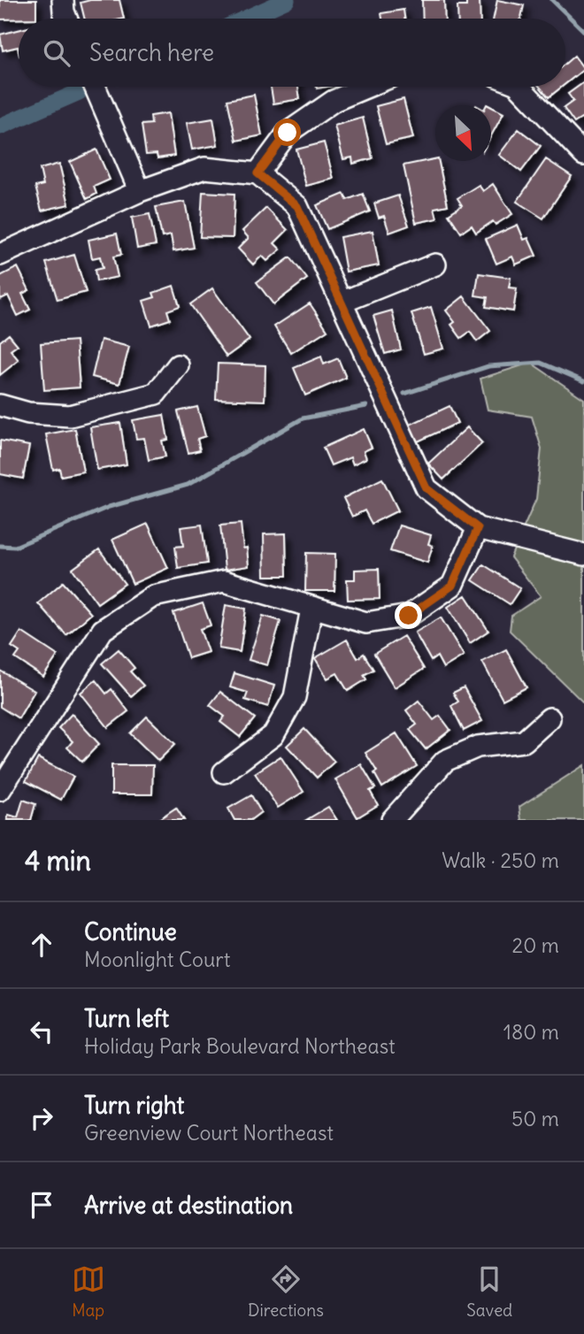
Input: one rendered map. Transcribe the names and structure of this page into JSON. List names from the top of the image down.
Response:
{
  "north": "bottom right",
  "page": {
    "search": "Search here",
    "heading": ["4 min", "Walk · 250 m"],
    "list": [
      ["Continue", "Moonlight Court", "20 m"],
      ["Turn left", "Holiday Park Boulevard Northeast", "180 m"],
      ["Turn right", "Greenview Court Northeast", "50 m"],
      "Arrive at destination"
    ],
    "nav": ["Map", "Directions", "Saved"]
  }
}
